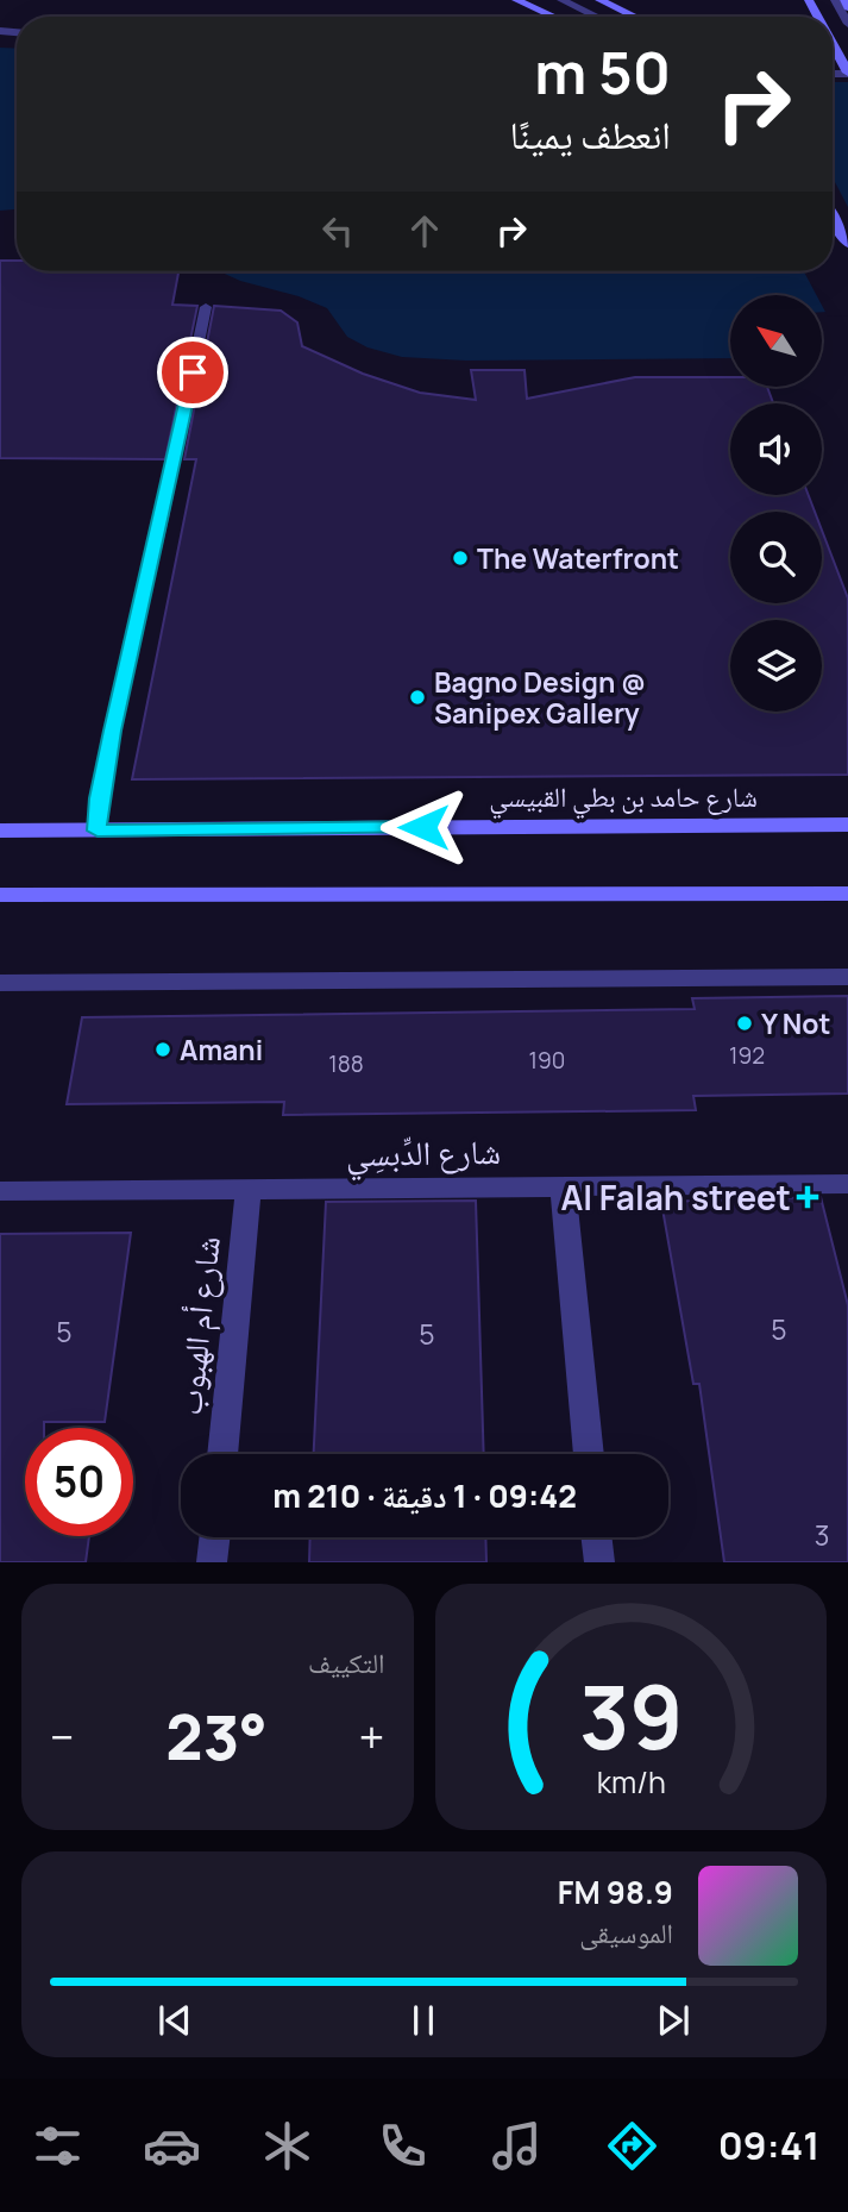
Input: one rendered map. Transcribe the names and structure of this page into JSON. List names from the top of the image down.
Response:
{
  "streets": {
    "main road": ["شارع حامد بن بطي القبيسي"],
    "street": ["شارع الدِّبسِي", "شارع أم الهبوب"]
  },
  "crossings": [
    ["شارع الدِّبسِي", "شارع أم الهبوب"]
  ],
  "places": {
    "other": [
      "The Waterfront",
      "Bagno Design @ Sanipex Gallery",
      "Y Not",
      "Amani"
    ],
    "health": ["Al Falah street"]
  },
  "house_numbers": [
    "192",
    "190",
    "188",
    "5",
    "5",
    "5",
    "3"
  ],
  "north": "top left",
  "page": {
    "turn": ["50 m", "انعطف يمينًا"],
    "limit": "50",
    "trip": "09:42 · 1 دقيقة · 210 m",
    "tile": "التكييف",
    "heat": ["−", "23°", "+"],
    "song": ["98.9 FM", "الموسيقى"],
    "tabs": "09:41",
    "gauge": ["39", "km/h"]
  }
}
